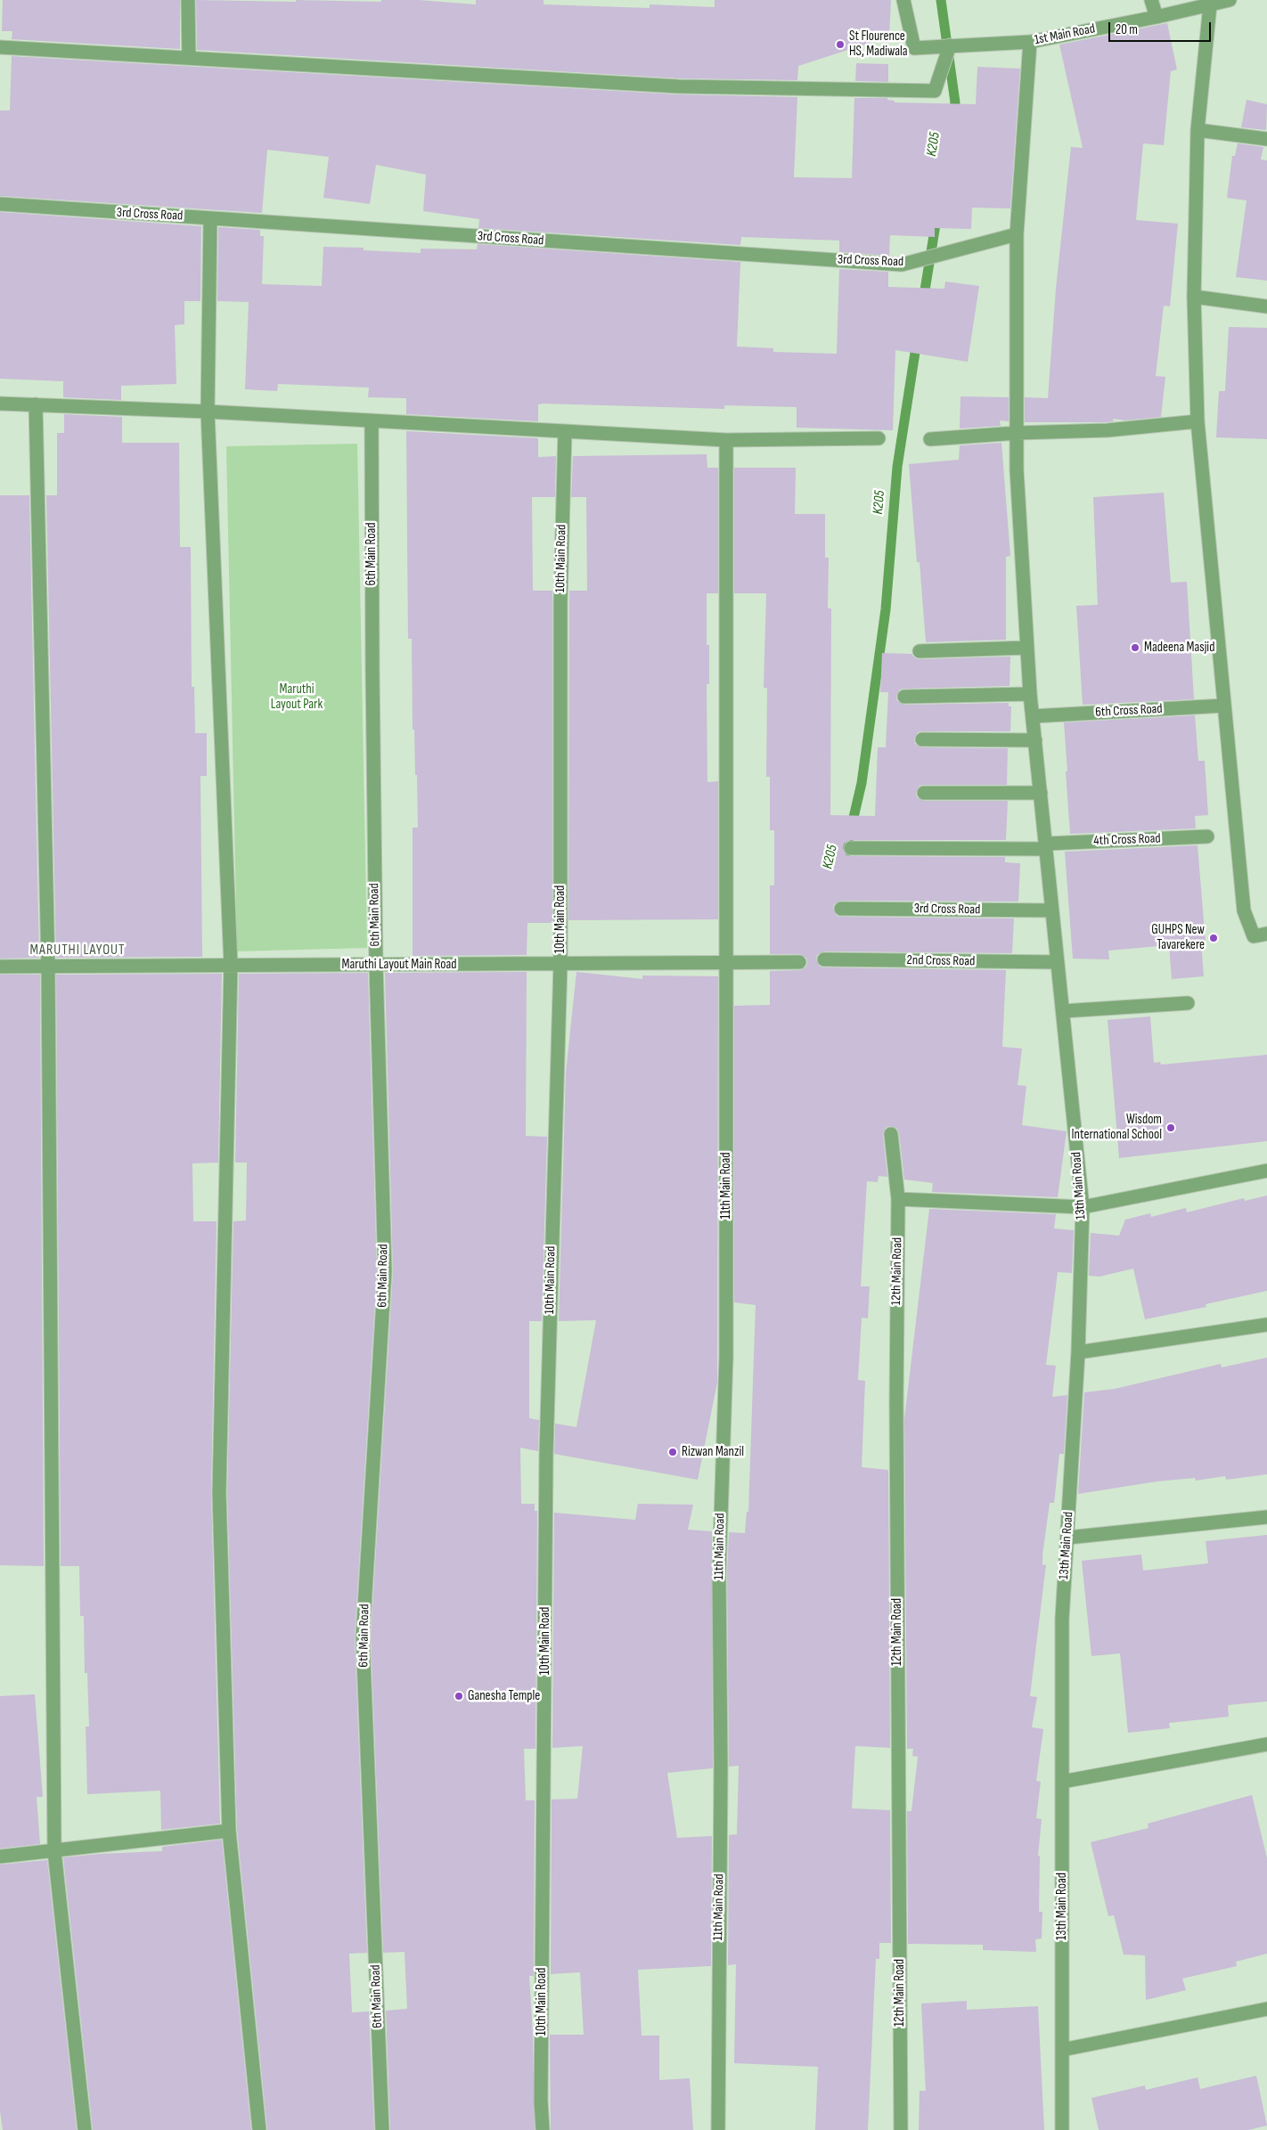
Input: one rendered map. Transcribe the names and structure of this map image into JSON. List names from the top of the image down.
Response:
{
  "streets": {
    "street": [
      "1st Main Road",
      "3rd Cross Road",
      "6th Main Road",
      "10th Main Road",
      "6th Cross Road",
      "4th Cross Road",
      "2nd Cross Road",
      "Maruthi Layout Main Road",
      "11th Main Road",
      "13th Main Road",
      "12th Main Road"
    ]
  },
  "crossings": [
    ["1st Main Road", "13th Main Road"],
    ["3rd Cross Road", "13th Main Road"],
    ["6th Main Road", "Maruthi Layout Main Road"],
    ["10th Main Road", "Maruthi Layout Main Road"],
    ["6th Cross Road", "13th Main Road"],
    ["4th Cross Road", "13th Main Road"],
    ["2nd Cross Road", "13th Main Road"],
    ["Maruthi Layout Main Road", "11th Main Road"]
  ],
  "districts": ["MARUTHI LAYOUT"],
  "water": ["K205"],
  "parks": ["Maruthi Layout Park"],
  "places": [
    "St Flourence HS, Madiwala",
    "Madeena Masjid",
    "GUHPS New Tavarekere",
    "Wisdom International School",
    "Rizwan Manzil",
    "Ganesha Temple"
  ],
  "scale_bar": "20 m"
}
